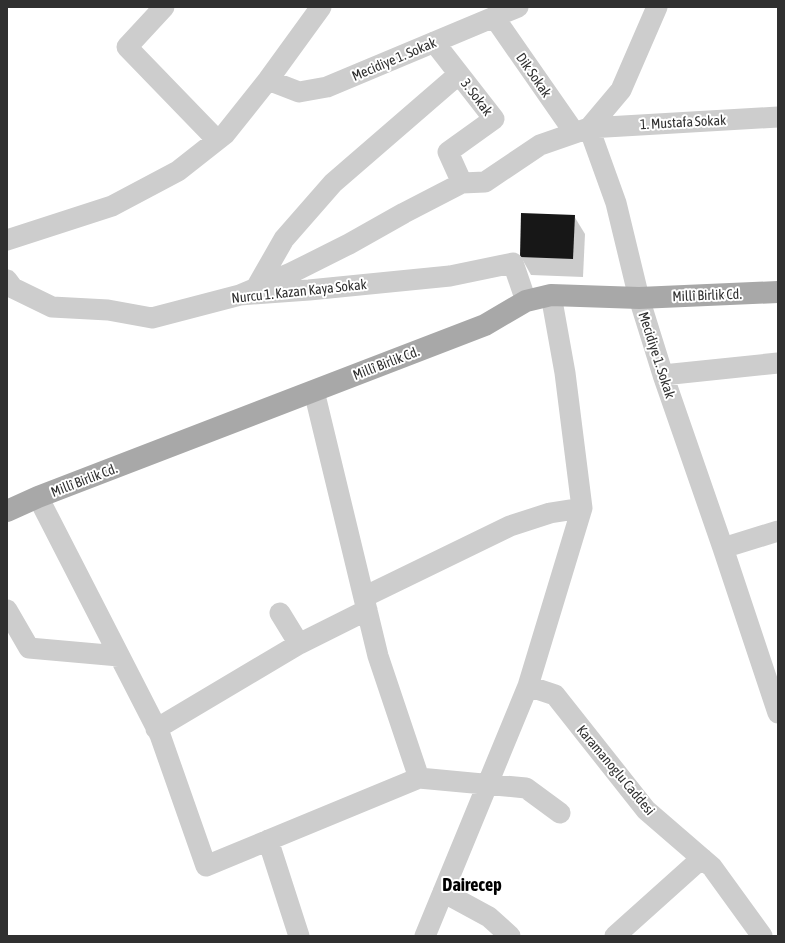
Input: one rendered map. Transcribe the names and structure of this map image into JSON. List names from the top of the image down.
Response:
{
  "streets": {
    "main road": ["Millî Birlik Cd."],
    "street": [
      "Mecidiye 1. Sokak",
      "Dik Sokak",
      "3. Sokak",
      "1. Mustafa Sokak",
      "Nurcu 1. Kazan Kaya Sokak",
      "Karamanoglu Caddesi"
    ]
  },
  "crossings": [
    ["Mecidiye 1. Sokak", "Dik Sokak"],
    ["Mecidiye 1. Sokak", "3. Sokak"],
    ["Mecidiye 1. Sokak", "1. Mustafa Sokak"],
    ["Mecidiye 1. Sokak", "Millî Birlik Cd."],
    ["Dik Sokak", "1. Mustafa Sokak"],
    ["Nurcu 1. Kazan Kaya Sokak", "Millî Birlik Cd."]
  ],
  "districts": ["Dairecep"]
}
